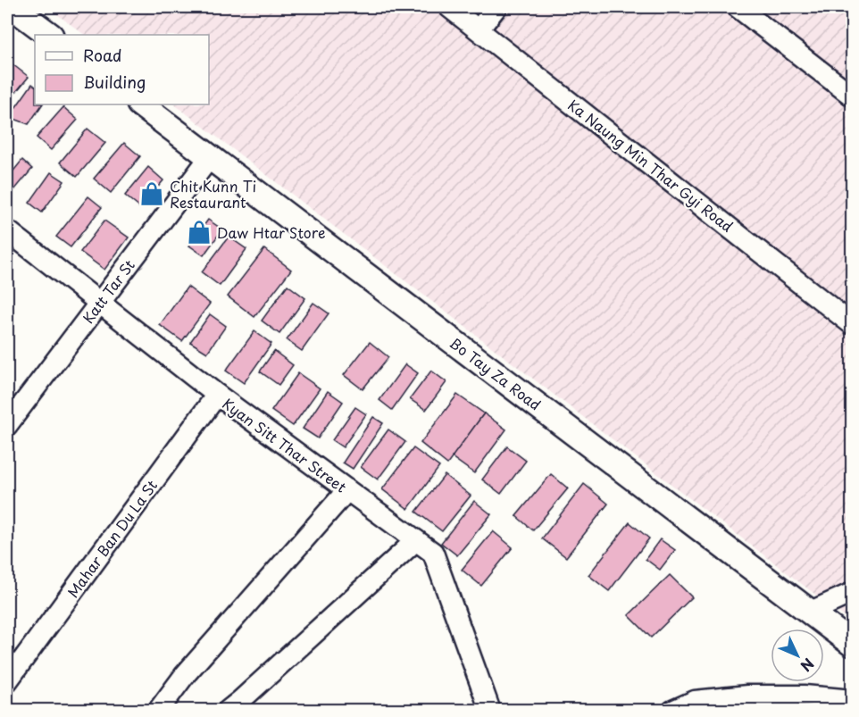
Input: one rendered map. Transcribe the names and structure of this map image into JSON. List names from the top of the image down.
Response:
{
  "streets": {
    "main road": ["Bo Tay Za Road"],
    "street": [
      "Ka Naung Min Thar Gyi Road",
      "Katt Tar St",
      "Kyan Sitt Thar Street",
      "Mahar Ban Du La St"
    ]
  },
  "crossings": [
    ["Katt Tar St", "Bo Tay Za Road"],
    ["Katt Tar St", "Kyan Sitt Thar Street"],
    ["Kyan Sitt Thar Street", "Mahar Ban Du La St"]
  ],
  "places": {
    "shop": ["Chit Kunn Ti Restaurant", "Daw Htar Store"]
  },
  "legend": ["Road", "Building"],
  "north": "bottom right"
}
